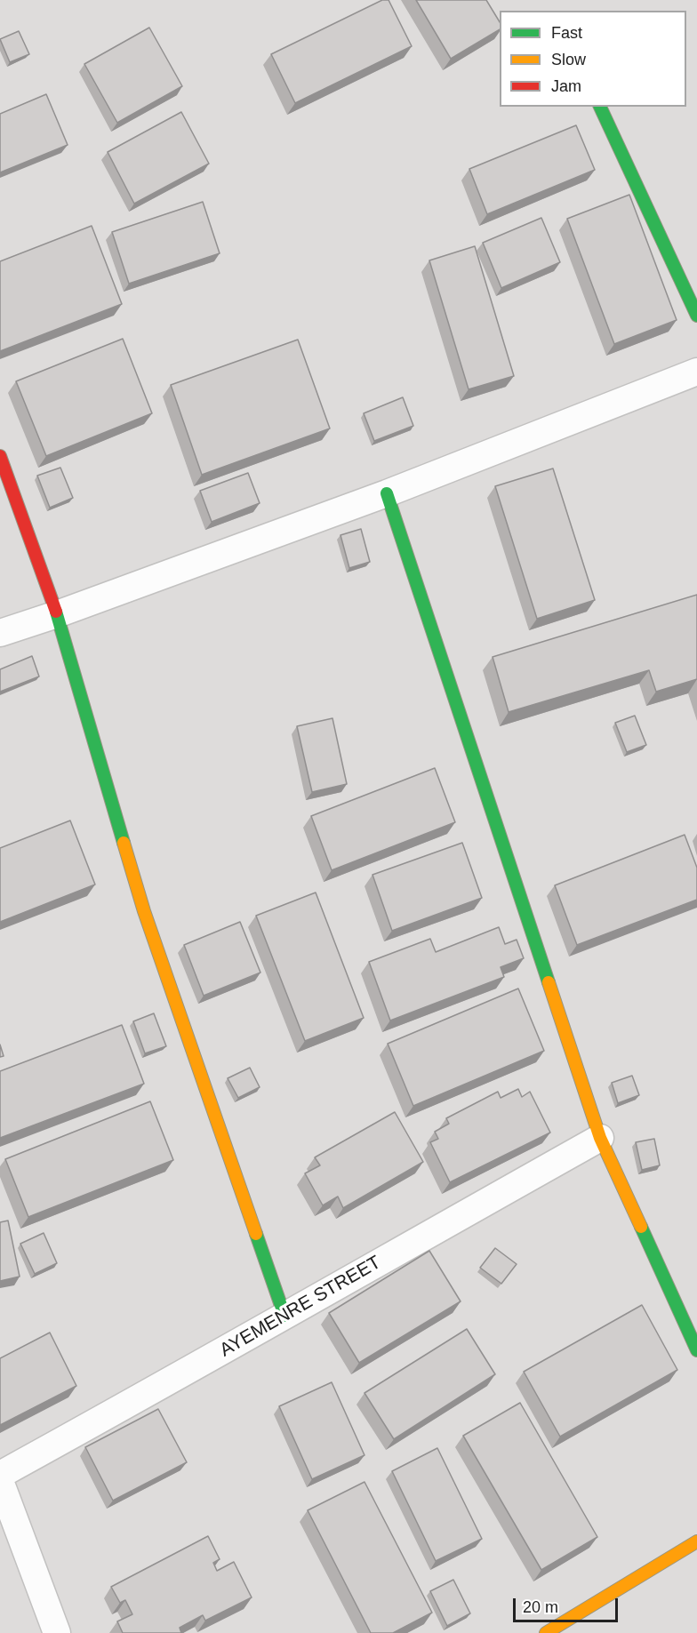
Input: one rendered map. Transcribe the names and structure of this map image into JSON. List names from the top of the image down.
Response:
{
  "streets": {
    "street": ["AYEMENRE STREET"]
  },
  "legend": ["Fast", "Slow", "Jam"],
  "scale_bar": "20 m"
}
